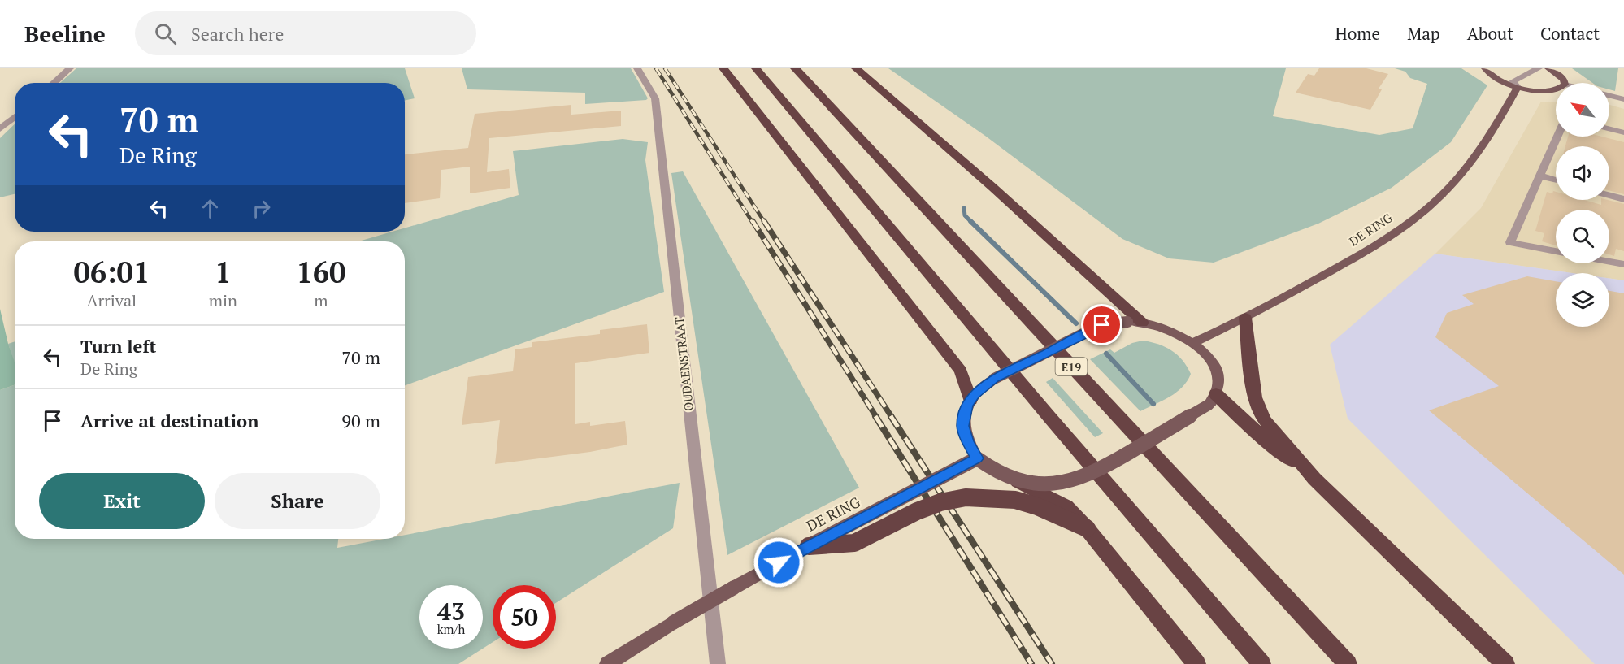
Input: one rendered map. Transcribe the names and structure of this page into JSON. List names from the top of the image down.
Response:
{
  "streets": {
    "highway": ["E19"],
    "main road": ["DE RING"],
    "street": ["OUDAENSTRAAT"]
  },
  "north": "top left",
  "page": {
    "header": "Beeline",
    "search": "Search here",
    "nav": [
      "Home",
      "Map",
      "About",
      "Contact"
    ],
    "turn": ["70 m", "De Ring"],
    "eta": [
      "06:01",
      "Arrival",
      "1",
      "min",
      "160",
      "m"
    ],
    "list": [
      {
        "name": "Turn left",
        "note": "De Ring",
        "value": "70 m"
      },
      {
        "name": "Arrive at destination",
        "value": "90 m"
      }
    ],
    "buttons": ["Exit", "Share"],
    "speed": "43 km/h",
    "limit": "50"
  }
}
